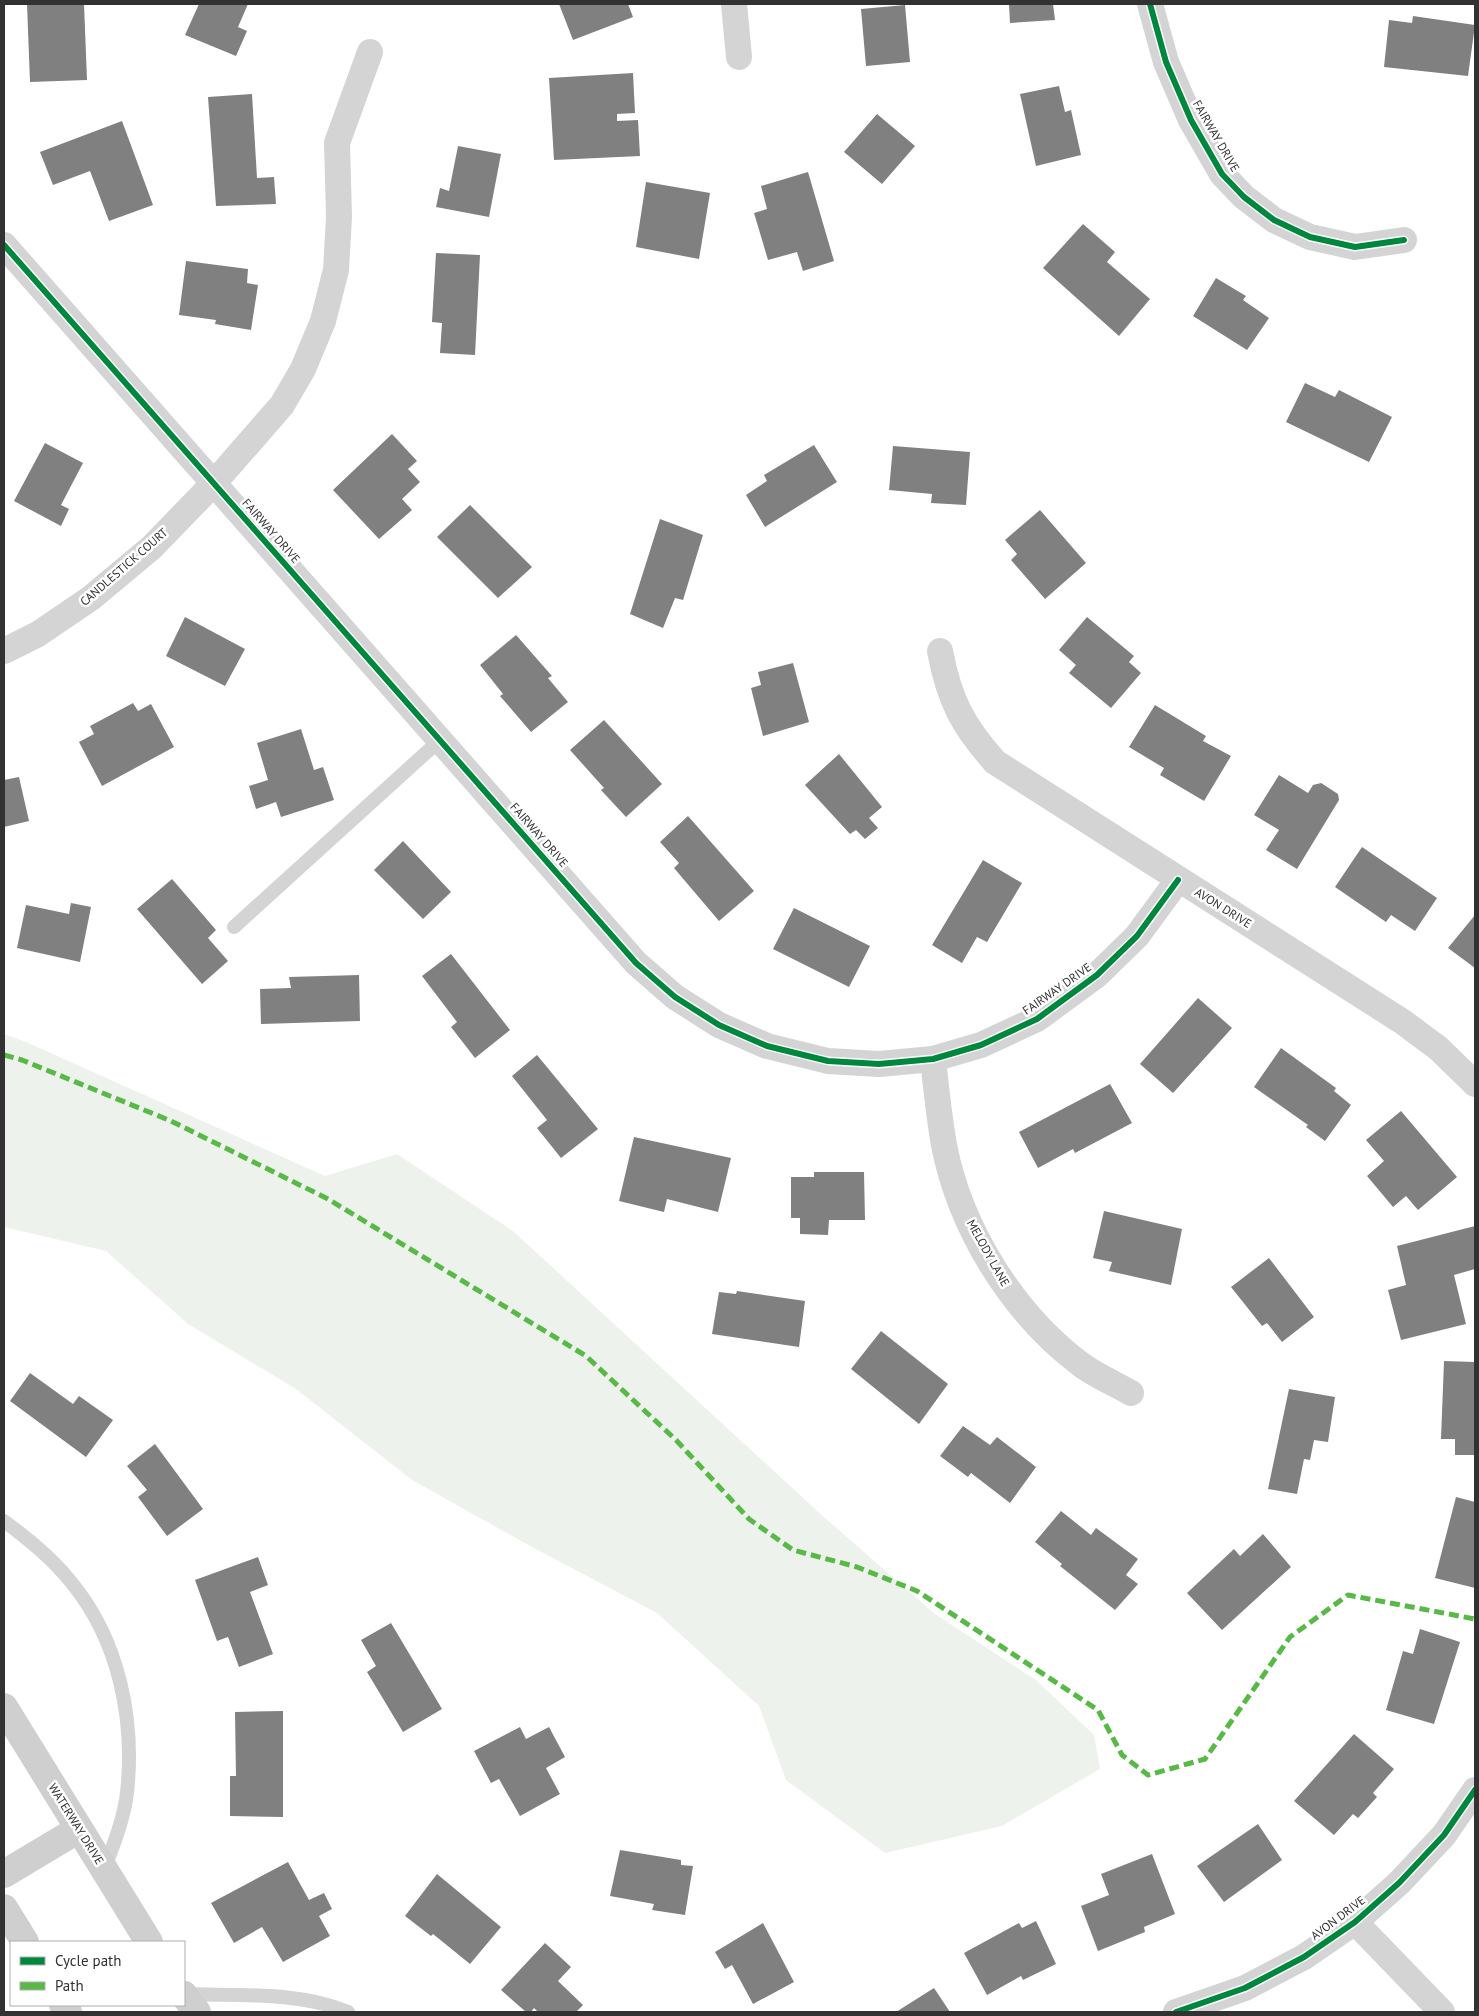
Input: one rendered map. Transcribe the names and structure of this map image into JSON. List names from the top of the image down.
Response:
{
  "streets": {
    "main road": ["WATERWAY DRIVE"],
    "street": [
      "FAIRWAY DRIVE",
      "CANDLESTICK COURT",
      "AVON DRIVE",
      "MELODY LANE"
    ]
  },
  "crossings": [
    ["FAIRWAY DRIVE", "CANDLESTICK COURT"],
    ["FAIRWAY DRIVE", "AVON DRIVE"],
    ["FAIRWAY DRIVE", "MELODY LANE"]
  ],
  "legend": ["Cycle path", "Path"]
}
